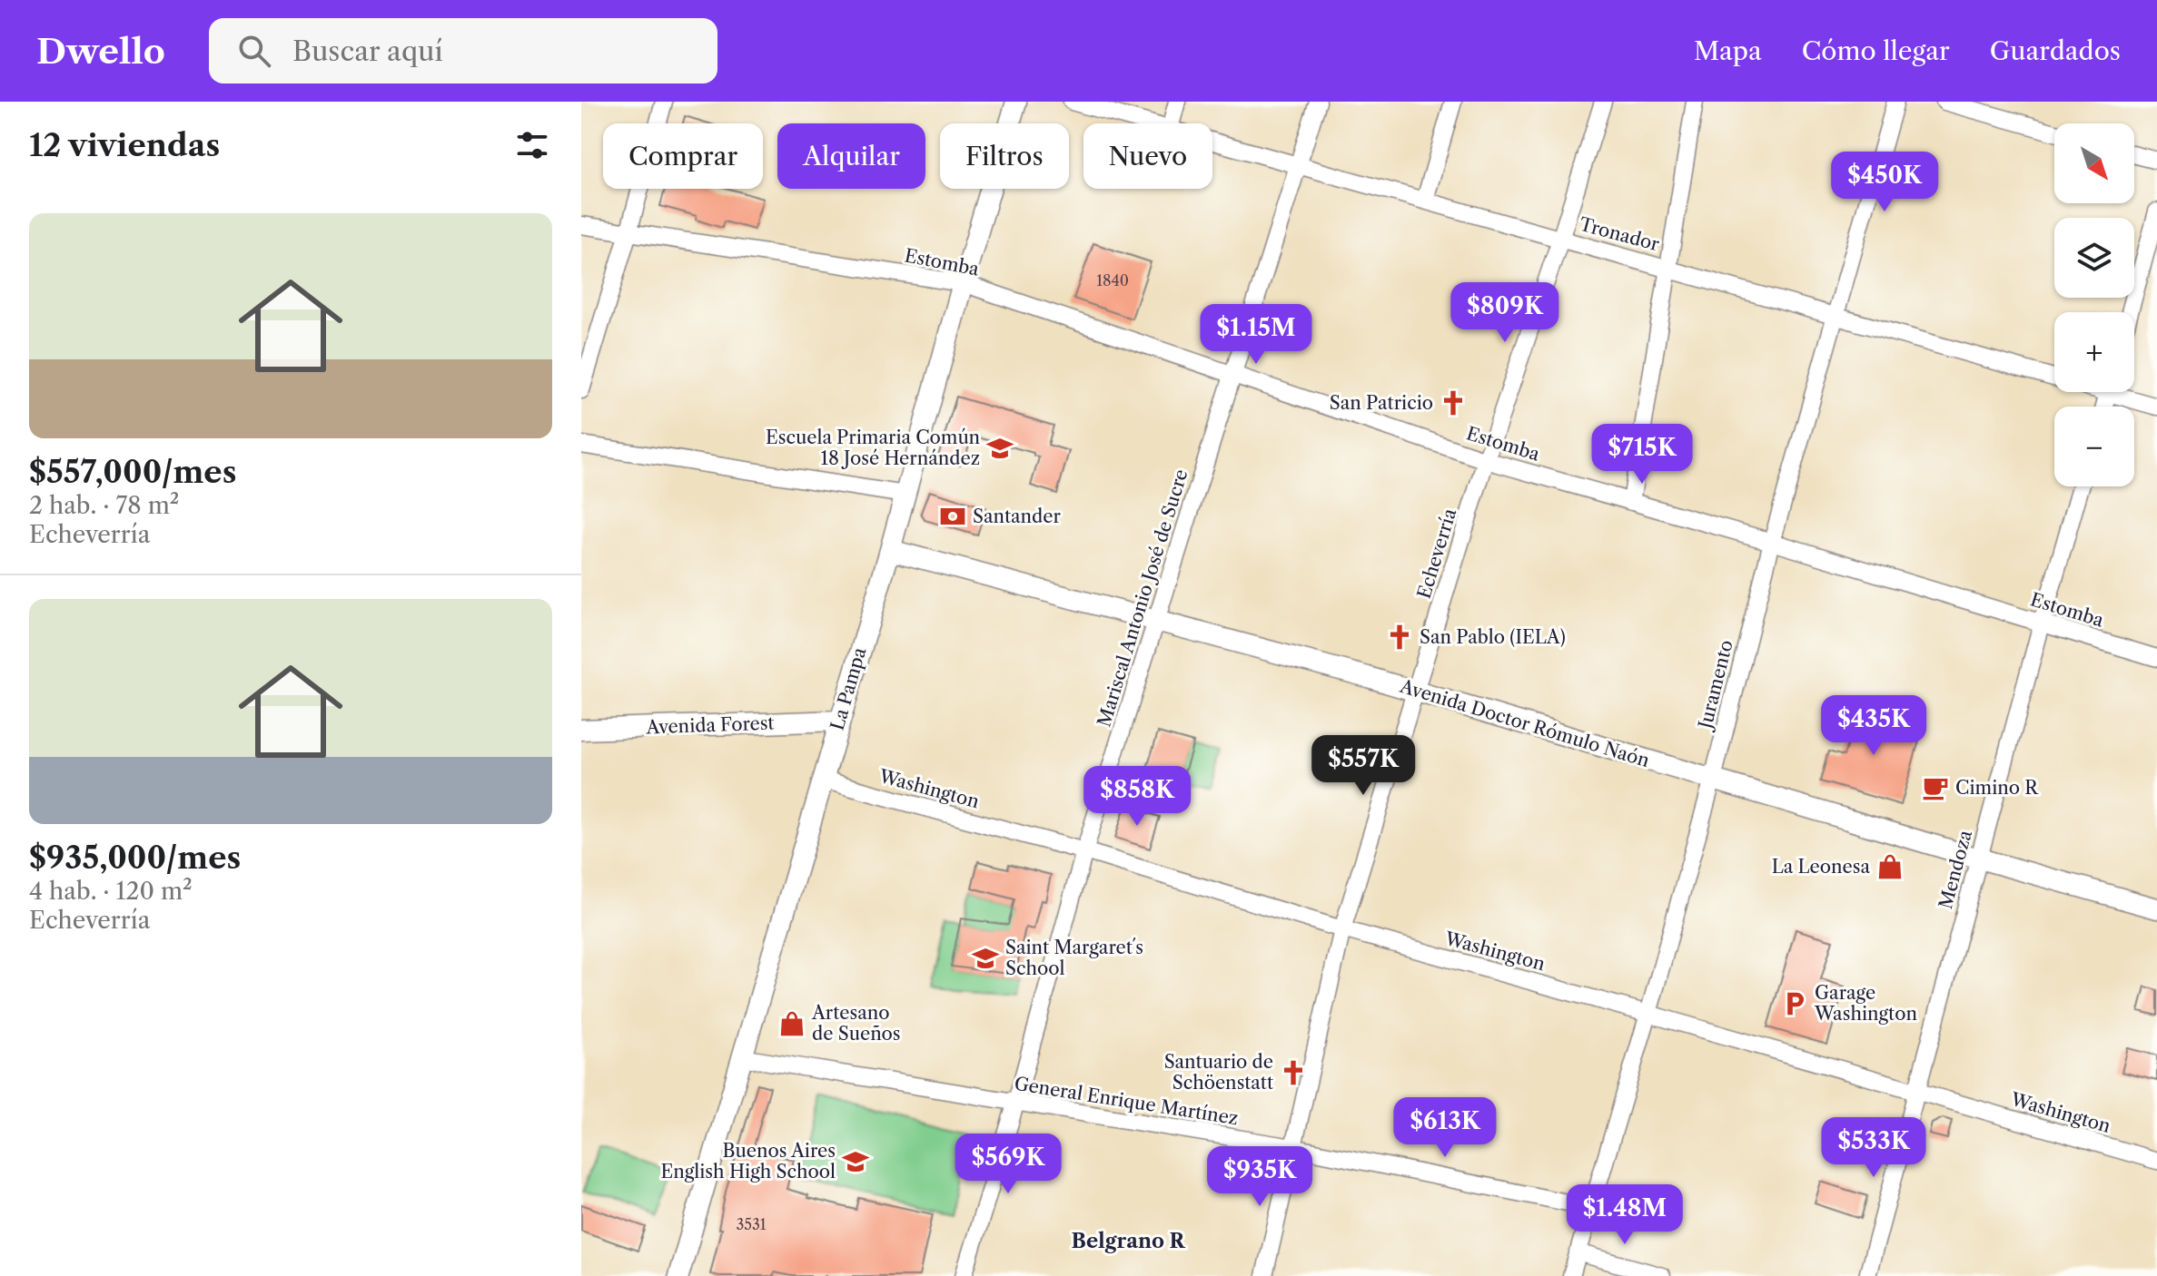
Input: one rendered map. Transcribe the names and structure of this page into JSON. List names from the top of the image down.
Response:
{
  "streets": {
    "street": [
      "Tronador",
      "Estomba",
      "Echeverría",
      "Mariscal Antonio José de Sucre",
      "Juramento",
      "La Pampa",
      "Avenida Doctor Rómulo Naón",
      "Avenida Forest",
      "Washington",
      "Mendoza",
      "General Enrique Martínez"
    ]
  },
  "crossings": [
    ["Tronador", "Echeverría"],
    ["Tronador", "Mariscal Antonio José de Sucre"],
    ["Tronador", "Juramento"],
    ["Estomba", "Echeverría"],
    ["Estomba", "Mariscal Antonio José de Sucre"],
    ["Estomba", "Juramento"],
    ["Estomba", "La Pampa"],
    ["Estomba", "Mendoza"],
    ["Echeverría", "Avenida Doctor Rómulo Naón"],
    ["Echeverría", "Washington"],
    ["Echeverría", "General Enrique Martínez"],
    ["Mariscal Antonio José de Sucre", "Avenida Doctor Rómulo Naón"],
    ["Mariscal Antonio José de Sucre", "Washington"],
    ["Mariscal Antonio José de Sucre", "General Enrique Martínez"],
    ["Juramento", "Avenida Doctor Rómulo Naón"],
    ["Juramento", "Washington"],
    ["Juramento", "General Enrique Martínez"],
    ["La Pampa", "Avenida Doctor Rómulo Naón"],
    ["La Pampa", "Avenida Forest"],
    ["La Pampa", "Washington"],
    ["La Pampa", "General Enrique Martínez"],
    ["Avenida Doctor Rómulo Naón", "Mendoza"],
    ["Washington", "Mendoza"]
  ],
  "districts": ["Belgrano R"],
  "places": {
    "church": ["San Patricio", "San Pablo (IELA)", "Santuario de Schöenstatt"],
    "school or university": ["Escuela Primaria Común 18 José Hernández", "Saint Margaret´s School", "Buenos Aires English High School"],
    "bank": ["Santander"],
    "cafe": ["Cimino R"],
    "shop": ["La Leonesa", "Artesano de Sueños"],
    "parking": ["Garage Washington"]
  },
  "house_numbers": ["1840", "3531"],
  "north": "bottom right",
  "page": {
    "header": "Dwello",
    "search": "Buscar aquí",
    "nav": ["Mapa", "Cómo llegar", "Guardados"],
    "heading": "12 viviendas",
    "map_buttons": ["+", "−"],
    "chip": [
      "Comprar",
      "Alquilar",
      "Filtros",
      "Nuevo"
    ],
    "price": [
      "$450K",
      "$809K",
      "$1.15M",
      "$715K",
      "$435K",
      "$557K",
      "$858K",
      "$613K",
      "$533K",
      "$569K",
      "$935K",
      "$1.48M"
    ],
    "list": [
      {
        "name": "$557,000/mes",
        "note": "2 hab. · 78 m² · Echeverría"
      },
      {
        "name": "$935,000/mes",
        "note": "4 hab. · 120 m² · Echeverría"
      }
    ]
  }
}
